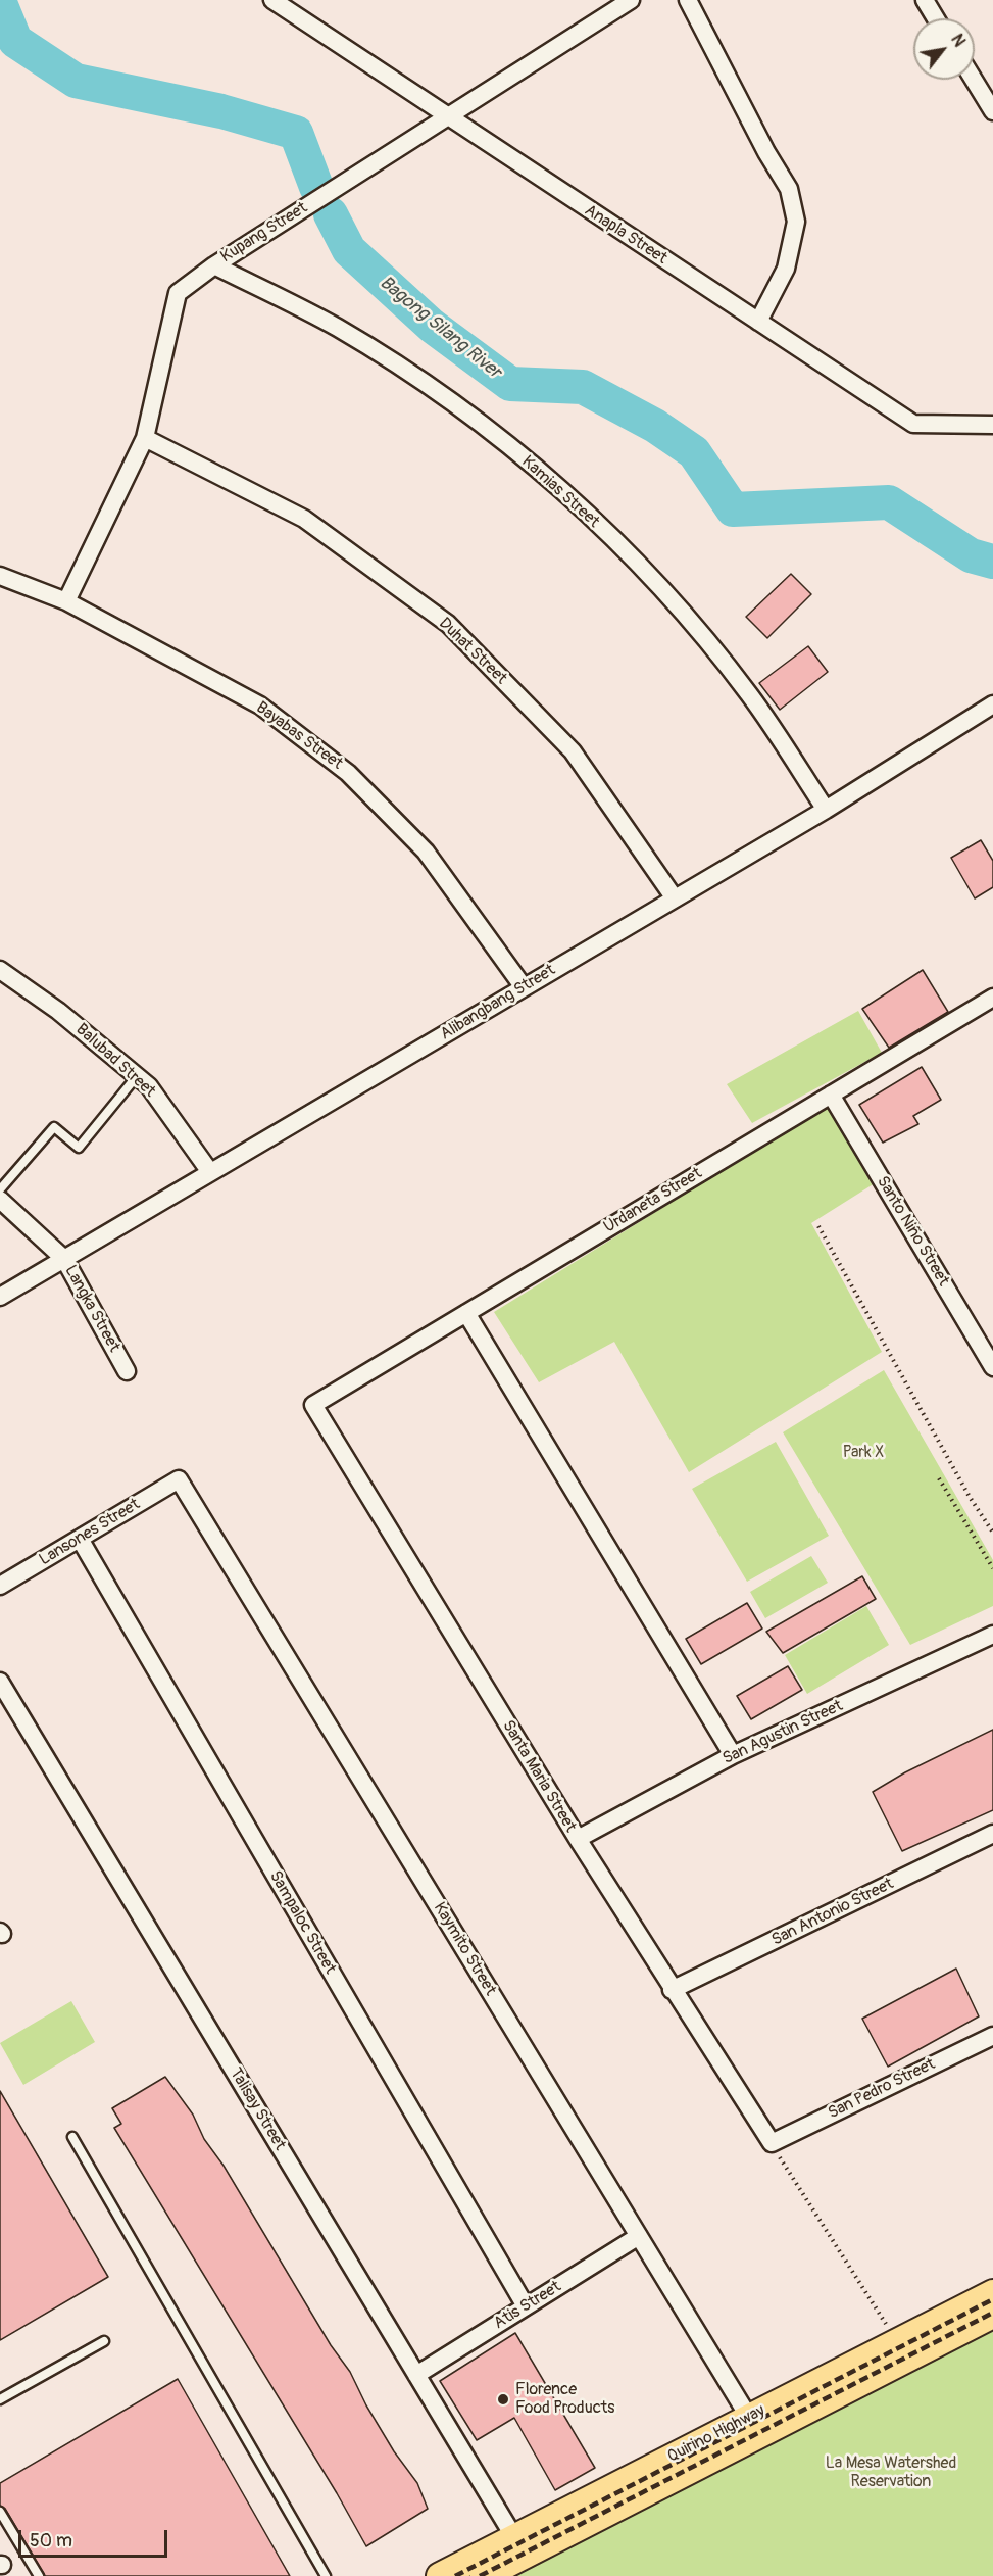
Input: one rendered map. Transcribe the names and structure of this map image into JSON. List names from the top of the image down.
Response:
{
  "streets": {
    "main road": ["Quirino Highway"],
    "street": [
      "Kupang Street",
      "Anapla Street",
      "Kamias Street",
      "Duhat Street",
      "Bayabas Street",
      "Alibangbang Street",
      "Balubad Street",
      "Urdaneta Street",
      "Santo Niño Street",
      "Langka Street",
      "Lansones Street",
      "San Agustin Street",
      "Santa Maria Street",
      "San Antonio Street",
      "Sampaloc Street",
      "Kaymito Street",
      "San Pedro Street",
      "Talisay Street",
      "Atis Street"
    ]
  },
  "crossings": [
    ["Kupang Street", "Anapla Street"],
    ["Kupang Street", "Kamias Street"],
    ["Kupang Street", "Duhat Street"],
    ["Kupang Street", "Bayabas Street"],
    ["Kamias Street", "Alibangbang Street"],
    ["Duhat Street", "Alibangbang Street"],
    ["Bayabas Street", "Alibangbang Street"],
    ["Alibangbang Street", "Balubad Street"],
    ["Alibangbang Street", "Langka Street"],
    ["Urdaneta Street", "Santo Niño Street"],
    ["Urdaneta Street", "Santa Maria Street"],
    ["Lansones Street", "Sampaloc Street"],
    ["Lansones Street", "Kaymito Street"],
    ["San Agustin Street", "Santa Maria Street"],
    ["Santa Maria Street", "San Antonio Street"],
    ["Santa Maria Street", "San Pedro Street"],
    ["Sampaloc Street", "Atis Street"],
    ["Kaymito Street", "Atis Street"],
    ["Kaymito Street", "Quirino Highway"],
    ["Talisay Street", "Atis Street"],
    ["Talisay Street", "Quirino Highway"]
  ],
  "water": ["Bagong Silang River"],
  "parks": ["Park X", "La Mesa Watershed Reservation"],
  "places": ["Florence Food Products"],
  "scale_bar": "50 m",
  "north": "top right"
}
